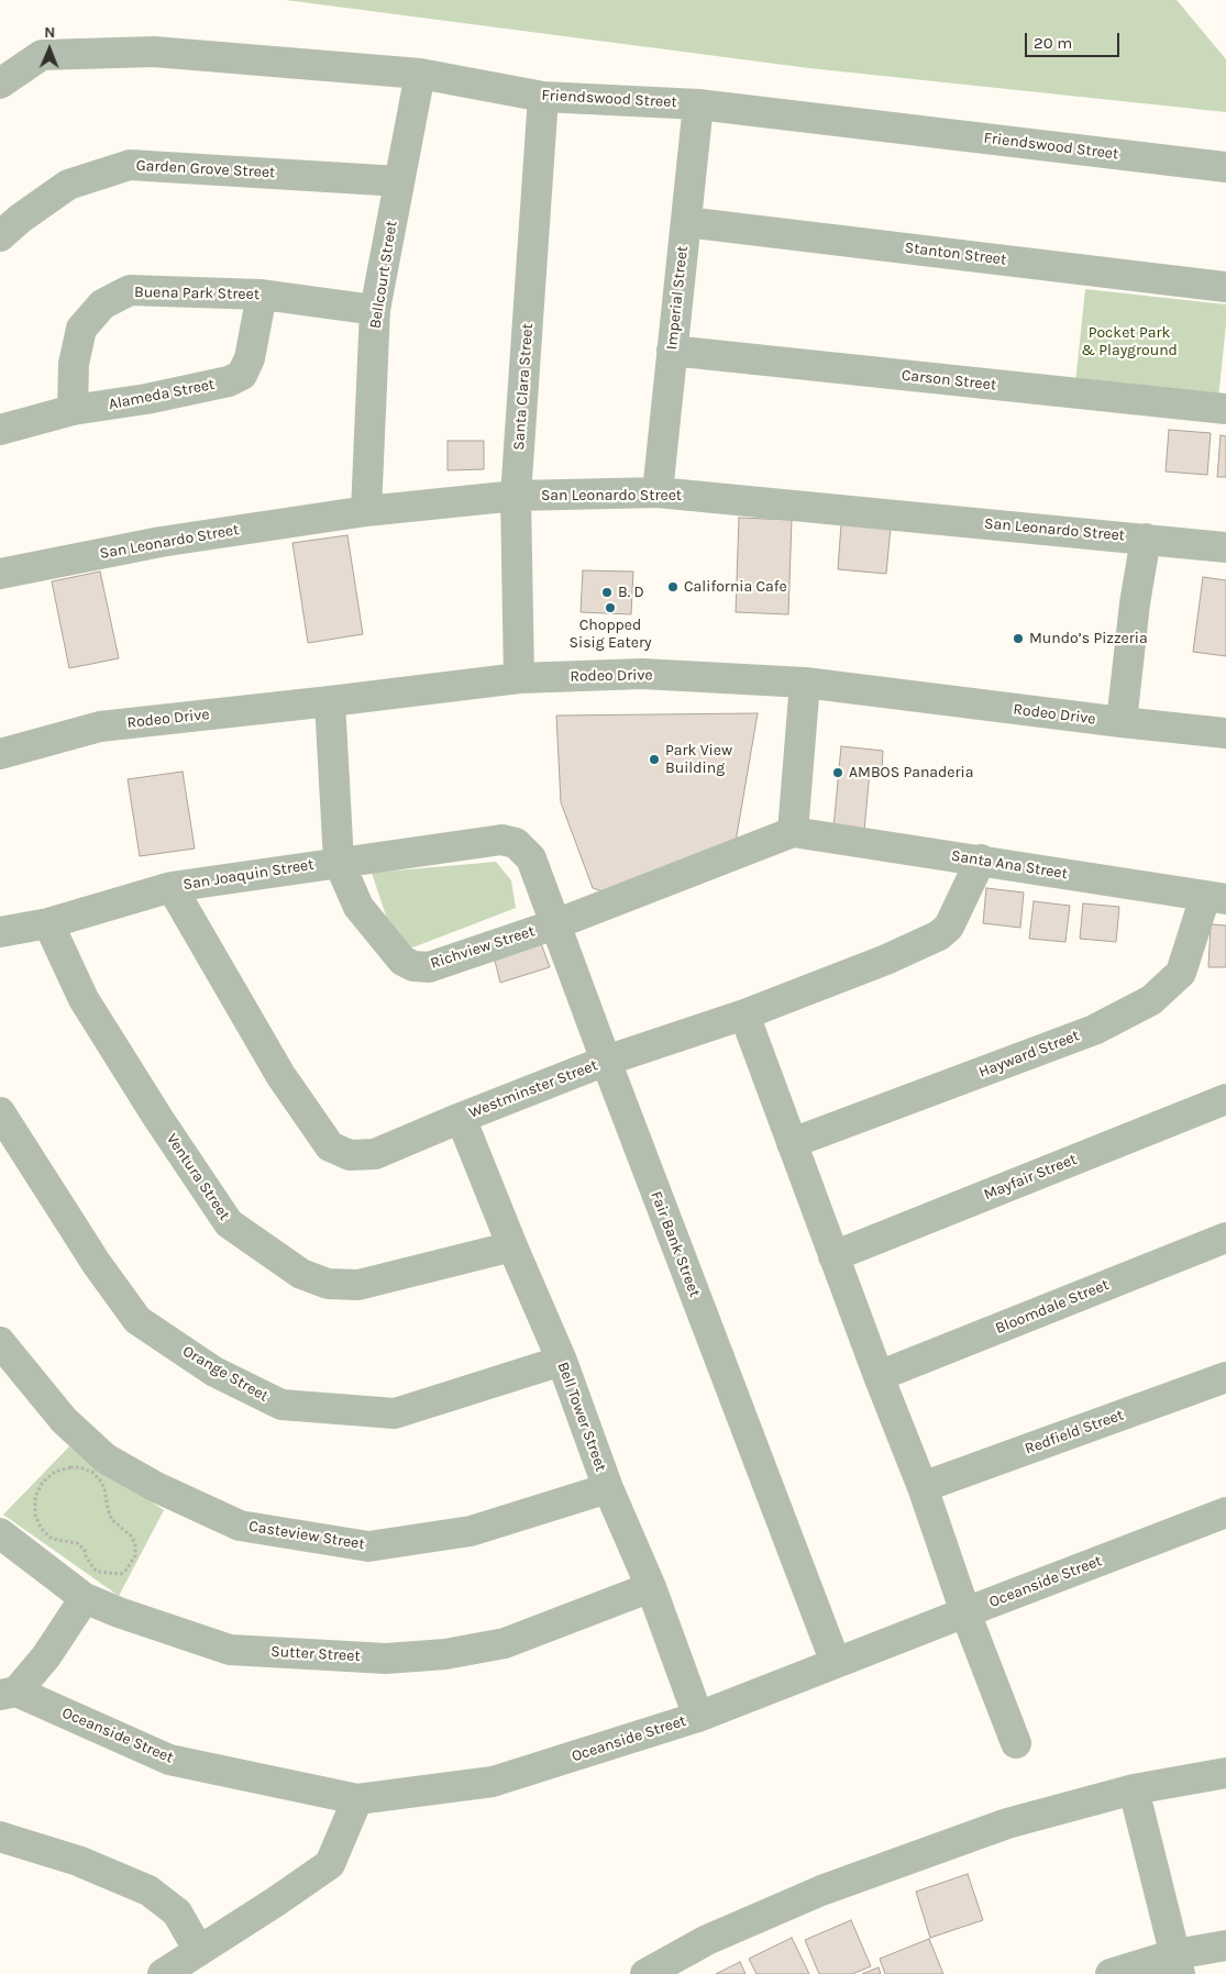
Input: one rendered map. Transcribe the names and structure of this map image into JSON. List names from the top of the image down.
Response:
{
  "streets": {
    "street": [
      "Friendswood Street",
      "Garden Grove Street",
      "Stanton Street",
      "Bellcourt Street",
      "Buena Park Street",
      "Imperial Street",
      "Carson Street",
      "Santa Clara Street",
      "Alameda Street",
      "San Leonardo Street",
      "Rodeo Drive",
      "Santa Ana Street",
      "San Joaquin Street",
      "Richview Street",
      "Hayward Street",
      "Westminster Street",
      "Ventura Street",
      "Mayfair Street",
      "Fair Bank Street",
      "Bloomdale Street",
      "Orange Street",
      "Bell Tower Street",
      "Redfield Street",
      "Casteview Street",
      "Oceanside Street",
      "Sutter Street"
    ]
  },
  "crossings": [
    ["Friendswood Street", "Bellcourt Street"],
    ["Friendswood Street", "Imperial Street"],
    ["Friendswood Street", "Santa Clara Street"],
    ["Garden Grove Street", "Bellcourt Street"],
    ["Stanton Street", "Imperial Street"],
    ["Bellcourt Street", "Buena Park Street"],
    ["Bellcourt Street", "San Leonardo Street"],
    ["Buena Park Street", "Alameda Street"],
    ["Imperial Street", "Carson Street"],
    ["Imperial Street", "San Leonardo Street"],
    ["Santa Clara Street", "San Leonardo Street"],
    ["Santa Clara Street", "Rodeo Drive"],
    ["Rodeo Drive", "Richview Street"],
    ["Santa Ana Street", "Richview Street"],
    ["Santa Ana Street", "Hayward Street"],
    ["Santa Ana Street", "Westminster Street"],
    ["San Joaquin Street", "Richview Street"],
    ["San Joaquin Street", "Westminster Street"],
    ["San Joaquin Street", "Ventura Street"],
    ["San Joaquin Street", "Fair Bank Street"],
    ["Richview Street", "Fair Bank Street"],
    ["Westminster Street", "Fair Bank Street"],
    ["Westminster Street", "Bell Tower Street"],
    ["Ventura Street", "Bell Tower Street"],
    ["Fair Bank Street", "Oceanside Street"],
    ["Orange Street", "Bell Tower Street"],
    ["Bell Tower Street", "Casteview Street"],
    ["Bell Tower Street", "Oceanside Street"],
    ["Bell Tower Street", "Sutter Street"]
  ],
  "parks": ["Pocket Park & Playground"],
  "places": [
    "California Cafe",
    "B. D",
    "Chopped Sisig Eatery",
    "Mundo’s Pizzeria",
    "Park View Building",
    "AMBOS Panaderia"
  ],
  "scale_bar": "20 m",
  "north": "top"
}
